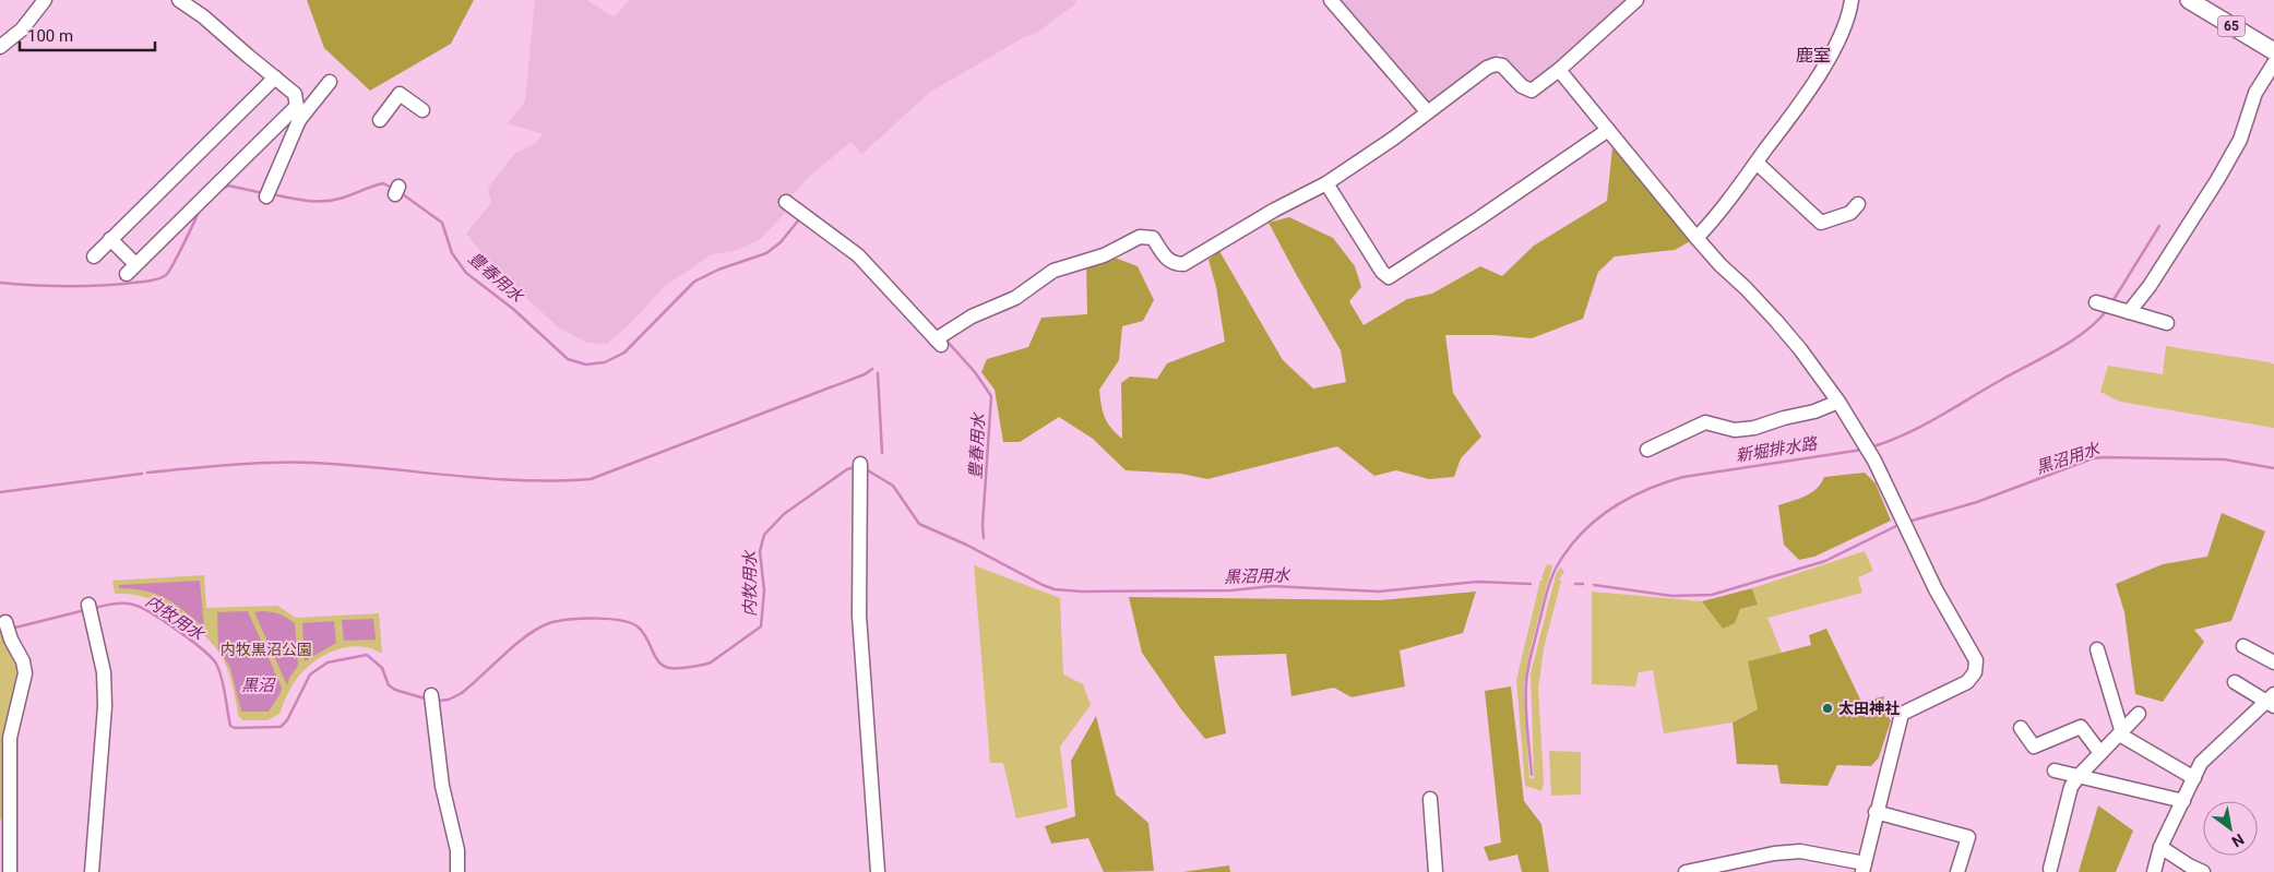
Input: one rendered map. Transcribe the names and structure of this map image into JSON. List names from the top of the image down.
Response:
{
  "streets": {
    "main road": ["65"]
  },
  "districts": ["鹿室"],
  "water": [
    "豊春用水",
    "新堀排水路",
    "黒沼用水",
    "内牧用水",
    "黒沼"
  ],
  "parks": ["内牧黒沼公園"],
  "places": ["太田神社"],
  "scale_bar": "100 m",
  "north": "bottom right"
}
